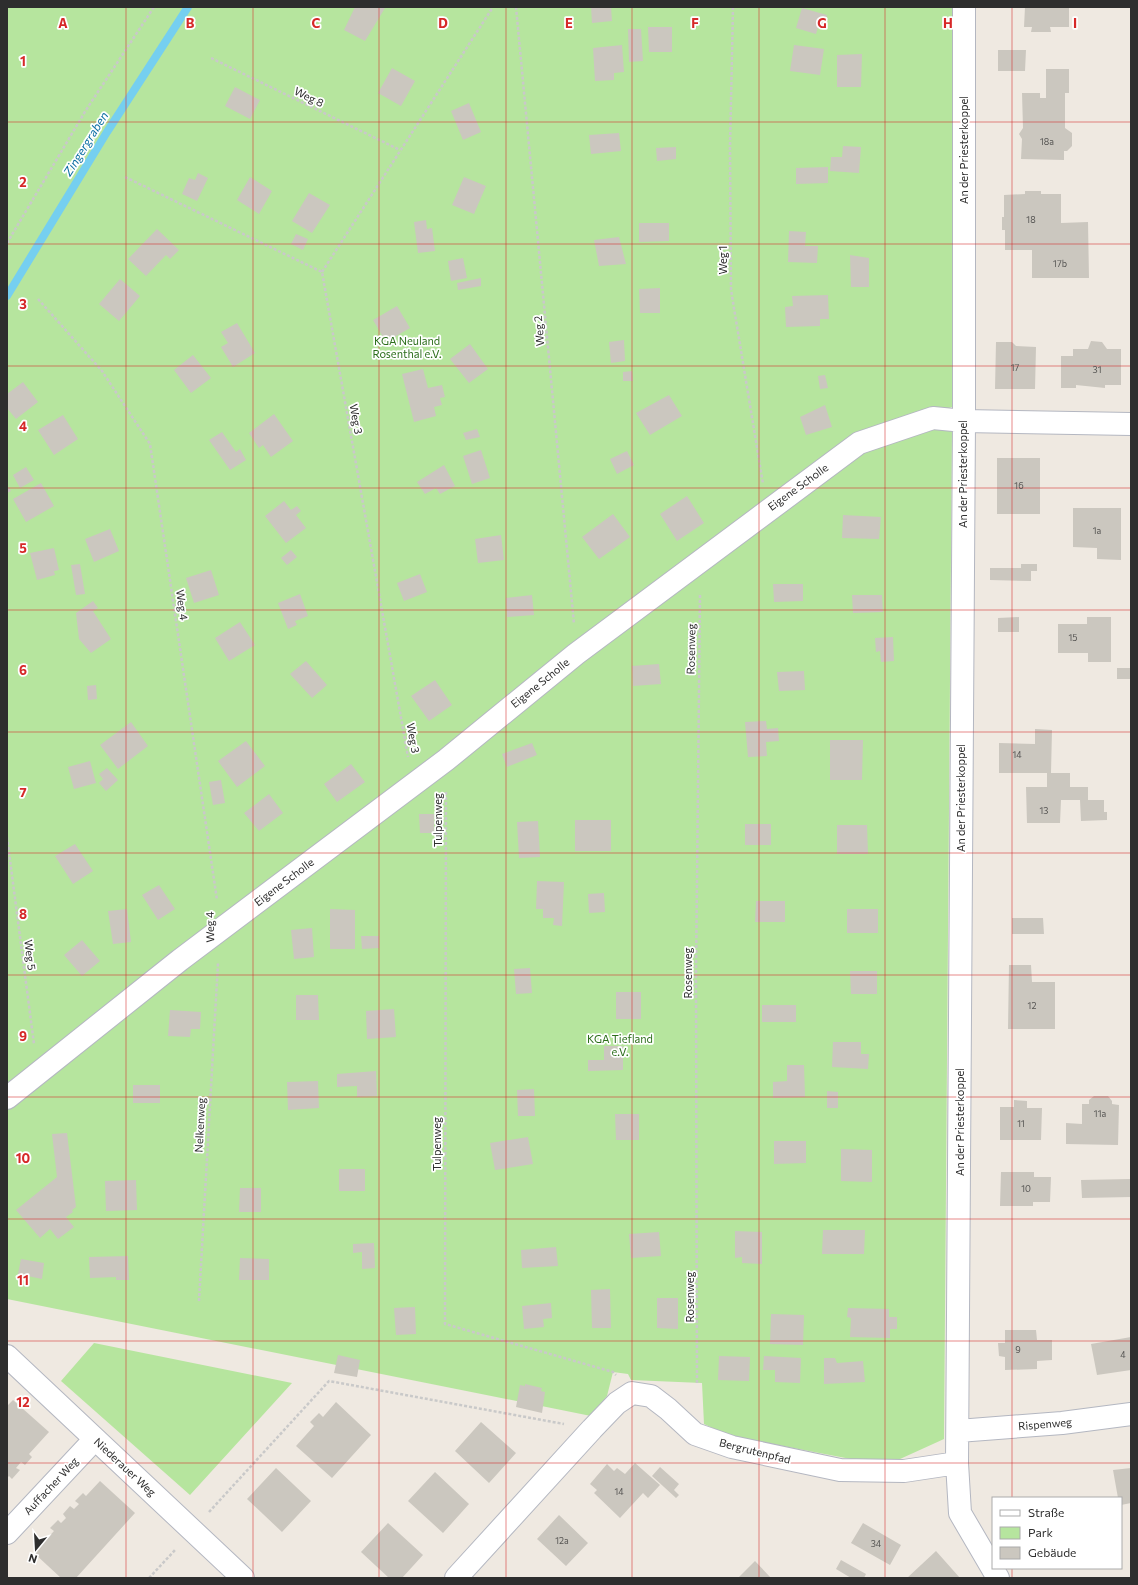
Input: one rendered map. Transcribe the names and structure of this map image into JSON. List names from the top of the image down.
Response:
{
  "streets": {
    "street": [
      "An der Priesterkoppel",
      "Eigene Scholle",
      "Rispenweg",
      "Bergrutenpfad",
      "Niederauer Weg",
      "Auffacher Weg"
    ],
    "path": [
      "Weg 8",
      "Weg 1",
      "Weg 2",
      "Weg 3",
      "Weg 4",
      "Rosenweg",
      "Tulpenweg",
      "Weg 5",
      "Nelkenweg"
    ]
  },
  "crossings": [
    ["An der Priesterkoppel", "Eigene Scholle"],
    ["An der Priesterkoppel", "Rispenweg"],
    ["An der Priesterkoppel", "Bergrutenpfad"],
    ["Weg 1", "Eigene Scholle"],
    ["Weg 2", "Eigene Scholle"],
    ["Weg 3", "Eigene Scholle"],
    ["Eigene Scholle", "Weg 4"],
    ["Eigene Scholle", "Rosenweg"],
    ["Eigene Scholle", "Tulpenweg"],
    ["Eigene Scholle", "Weg 5"],
    ["Eigene Scholle", "Nelkenweg"],
    ["Weg 4", "Nelkenweg"],
    ["Tulpenweg", "Bergrutenpfad"],
    ["Niederauer Weg", "Auffacher Weg"]
  ],
  "water": ["Zingergraben"],
  "parks": ["KGA Neuland Rosenthal e.V.", "KGA Tiefland e.V."],
  "house_numbers": [
    "18a",
    "18",
    "17b",
    "17",
    "31",
    "16",
    "1a",
    "15",
    "14",
    "13",
    "12",
    "11a",
    "11",
    "10",
    "9",
    "4",
    "14",
    "12a",
    "34"
  ],
  "legend": ["Straße", "Park", "Gebäude"],
  "north": "bottom",
  "grid": {
    "columns": [
      "A",
      "B",
      "C",
      "D",
      "E",
      "F",
      "G",
      "H",
      "I"
    ],
    "rows": [
      "1",
      "2",
      "3",
      "4",
      "5",
      "6",
      "7",
      "8",
      "9",
      "10",
      "11",
      "12"
    ]
  }
}
